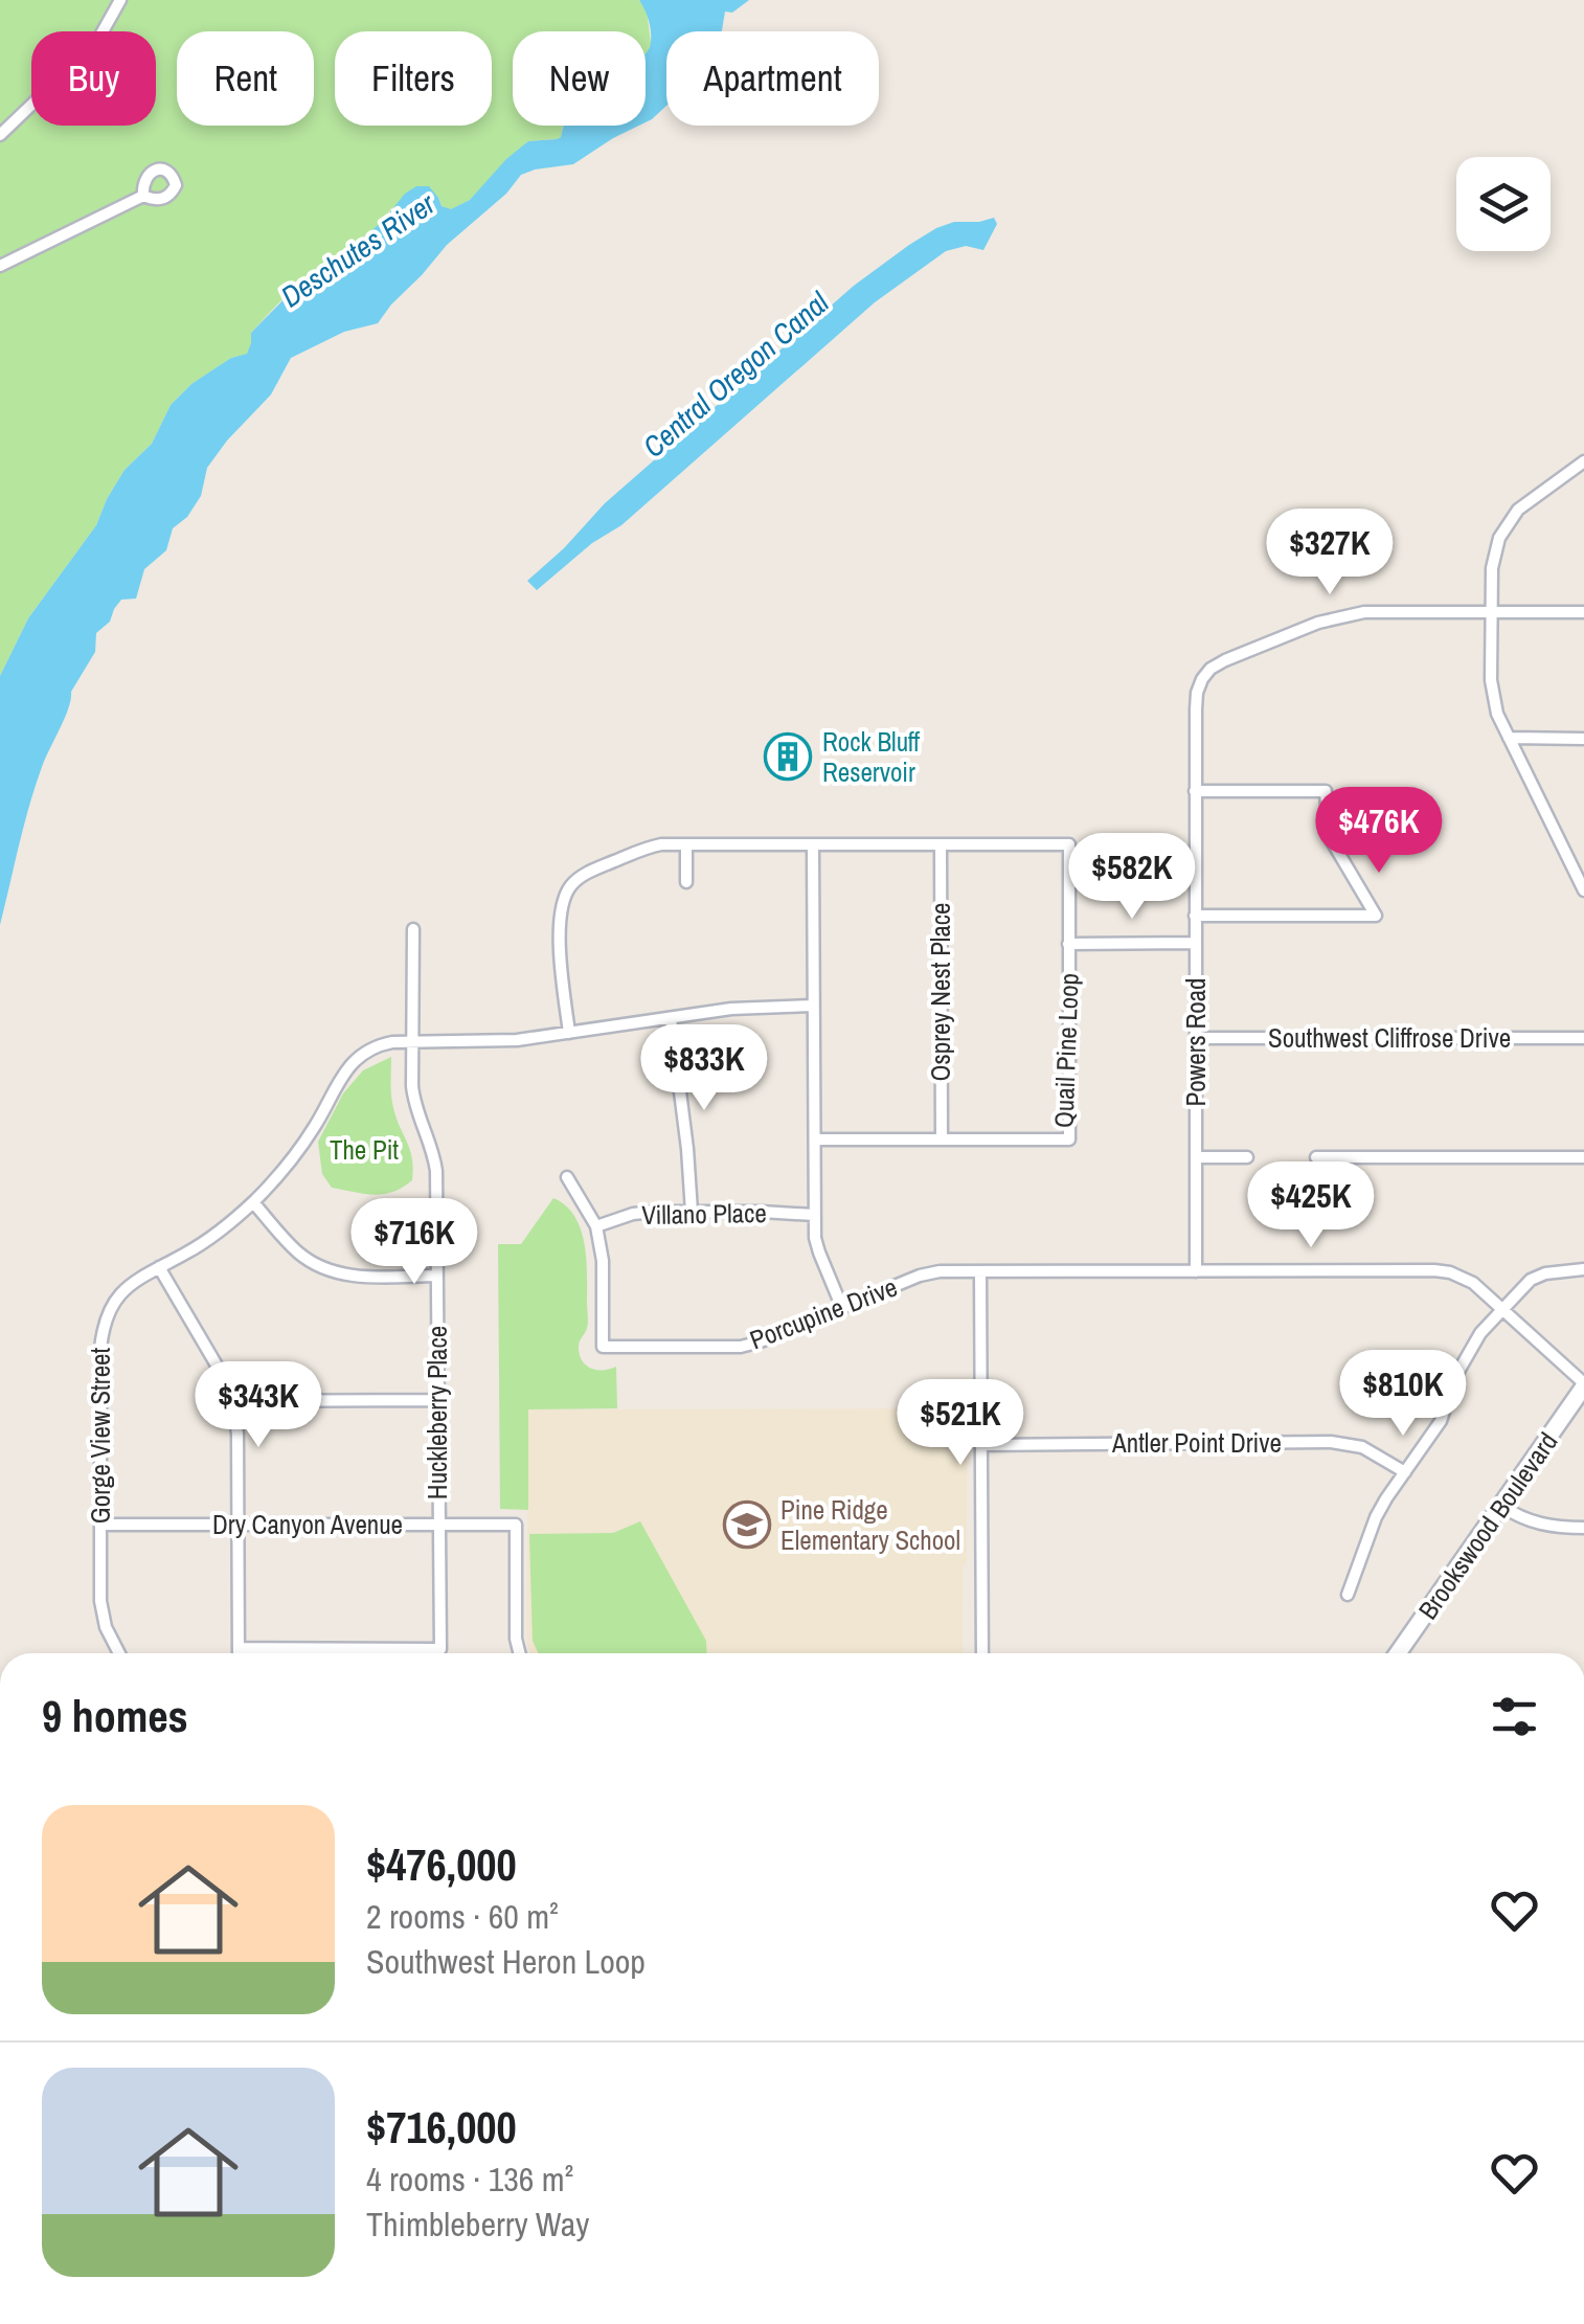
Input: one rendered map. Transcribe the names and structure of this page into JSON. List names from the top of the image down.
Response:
{
  "streets": {
    "main road": ["Brookswood Boulevard"],
    "street": [
      "Osprey Nest Place",
      "Southwest Cliffrose Drive",
      "Powers Road",
      "Quail Pine Loop",
      "Villano Place",
      "Porcupine Drive",
      "Huckleberry Place",
      "Gorge View Street",
      "Antler Point Drive",
      "Dry Canyon Avenue"
    ]
  },
  "crossings": [
    ["Osprey Nest Place", "Quail Pine Loop"],
    ["Southwest Cliffrose Drive", "Powers Road"],
    ["Powers Road", "Porcupine Drive"],
    ["Quail Pine Loop", "Gorge View Street"],
    ["Villano Place", "Porcupine Drive"],
    ["Porcupine Drive", "Brookswood Boulevard"],
    ["Huckleberry Place", "Gorge View Street"],
    ["Huckleberry Place", "Dry Canyon Avenue"],
    ["Gorge View Street", "Dry Canyon Avenue"]
  ],
  "water": ["Deschutes River", "Central Oregon Canal"],
  "parks": ["The Pit"],
  "places": {
    "building": ["Rock Bluff Reservoir"],
    "school or university": ["Pine Ridge Elementary School"]
  },
  "page": {
    "chip": [
      "Buy",
      "Rent",
      "Filters",
      "New",
      "Apartment"
    ],
    "price": [
      "$327K",
      "$476K",
      "$582K",
      "$833K",
      "$425K",
      "$716K",
      "$810K",
      "$343K",
      "$521K"
    ],
    "heading": "9 homes",
    "list": [
      {
        "name": "$476,000",
        "note": "2 rooms · 60 m² · Southwest Heron Loop"
      },
      {
        "name": "$716,000",
        "note": "4 rooms · 136 m² · Thimbleberry Way"
      }
    ]
  }
}
